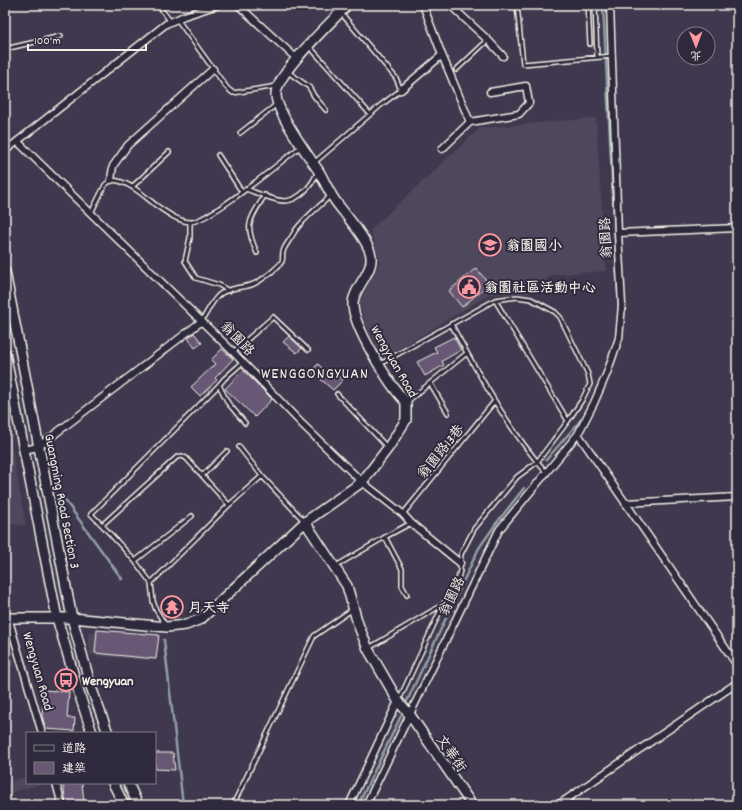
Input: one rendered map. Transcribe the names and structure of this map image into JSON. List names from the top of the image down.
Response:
{
  "streets": {
    "street": [
      "翁園路",
      "Wengyuan Road",
      "Guangming Road Section 3",
      "文華街"
    ],
    "lane": ["翁園路13巷"]
  },
  "crossings": [
    ["翁園路", "Wengyuan Road"],
    ["翁園路", "翁園路13巷"],
    ["翁園路", "Guangming Road Section 3"],
    ["翁園路", "文華街"],
    ["Wengyuan Road", "Guangming Road Section 3"]
  ],
  "districts": ["WENGGONGYUAN"],
  "places": {
    "school or university": ["翁園國小"],
    "public building": ["翁園社區活動中心"],
    "temple": ["月天寺"],
    "bus stop": ["Wengyuan"]
  },
  "legend": ["道路", "建築"],
  "scale_bar": "100 m",
  "north": "bottom"
}
